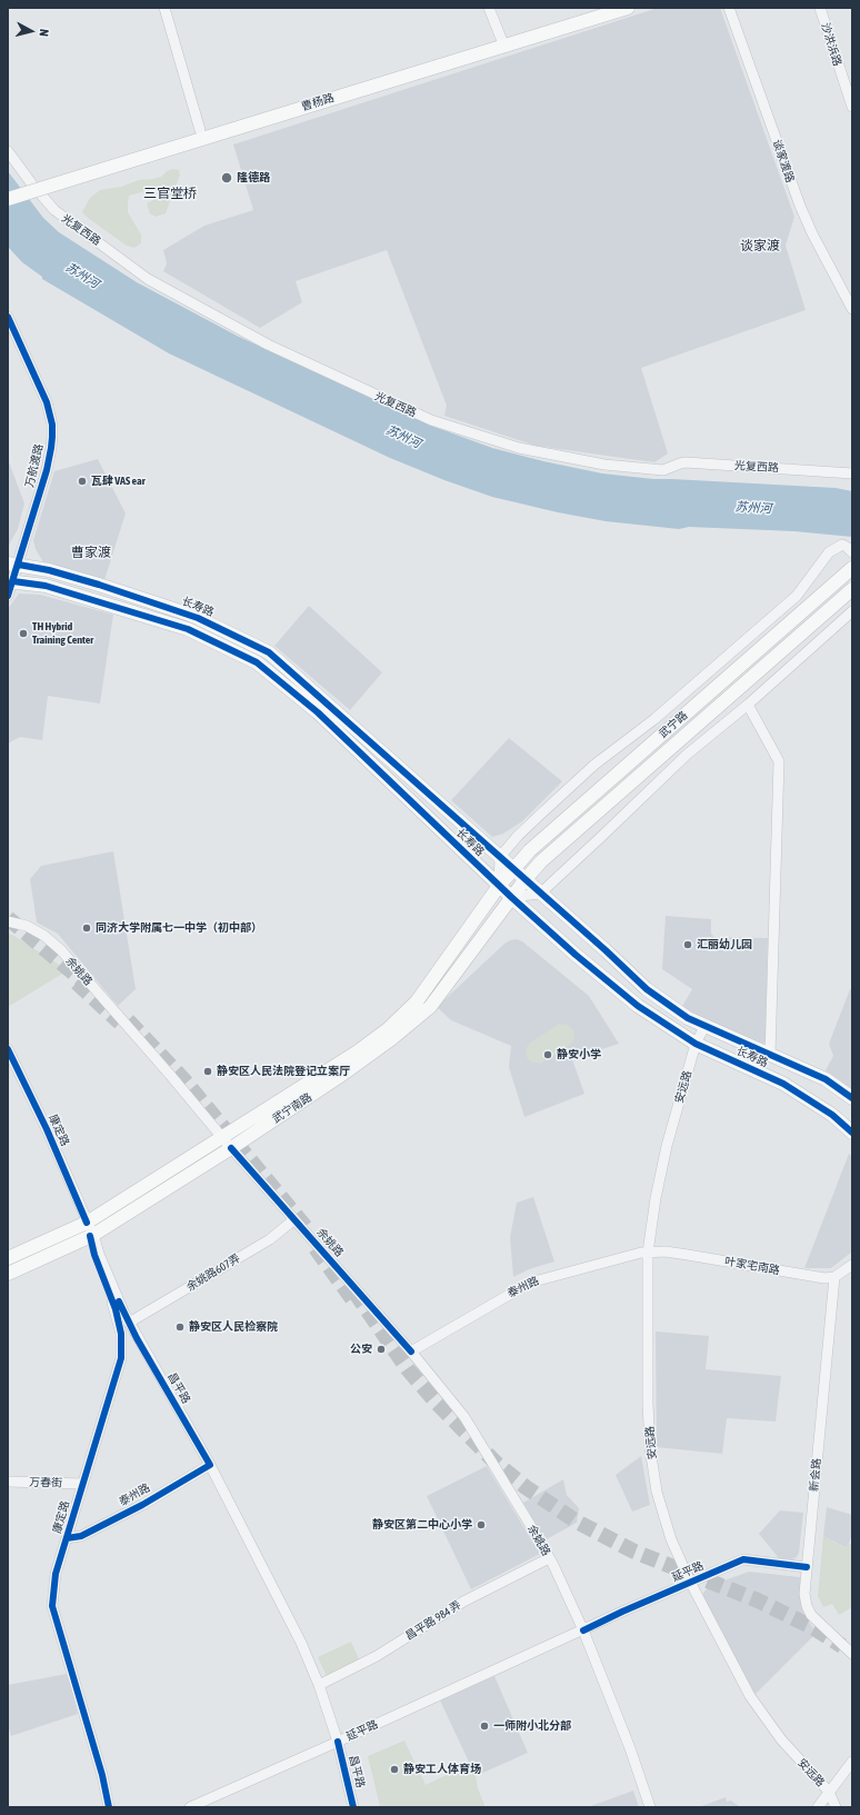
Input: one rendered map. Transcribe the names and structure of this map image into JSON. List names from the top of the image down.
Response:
{
  "streets": {
    "main road": [
      "曹杨路",
      "长寿路",
      "武宁路",
      "武宁南路"
    ],
    "street": [
      "沙洪浜路",
      "谈家渡路",
      "光复西路",
      "万航渡路",
      "余姚路",
      "安远路",
      "康定路",
      "叶家宅南路",
      "余姚路607弄",
      "泰州路",
      "昌平路",
      "新会路",
      "万春街",
      "延平路",
      "昌平路 984 弄"
    ]
  },
  "crossings": [
    ["万航渡路", "长寿路"],
    ["长寿路", "武宁路"],
    ["长寿路", "安远路"],
    ["长寿路", "武宁南路"],
    ["武宁路", "武宁南路"],
    ["余姚路", "武宁南路"],
    ["余姚路", "余姚路607弄"],
    ["余姚路", "泰州路"],
    ["余姚路", "延平路"],
    ["余姚路", "昌平路 984 弄"],
    ["安远路", "叶家宅南路"],
    ["安远路", "泰州路"],
    ["安远路", "延平路"],
    ["武宁南路", "康定路"],
    ["康定路", "余姚路607弄"],
    ["康定路", "泰州路"],
    ["康定路", "昌平路"],
    ["康定路", "万春街"],
    ["叶家宅南路", "泰州路"],
    ["叶家宅南路", "新会路"],
    ["余姚路607弄", "昌平路"],
    ["泰州路", "昌平路"],
    ["昌平路", "延平路"],
    ["昌平路", "昌平路 984 弄"],
    ["新会路", "延平路"]
  ],
  "districts": ["三官堂桥", "谈家渡", "曹家渡"],
  "water": ["苏州河"],
  "places": [
    "隆德路",
    "瓦肆 VAS ear",
    "TH Hybrid Training Center",
    "同济大学附属七一中学（初中部）",
    "汇丽幼儿园",
    "静安小学",
    "静安区人民法院登记立案厅",
    "静安区人民检察院",
    "公安",
    "静安区第二中心小学",
    "一师附小北分部",
    "静安工人体育场"
  ],
  "north": "right"
}
